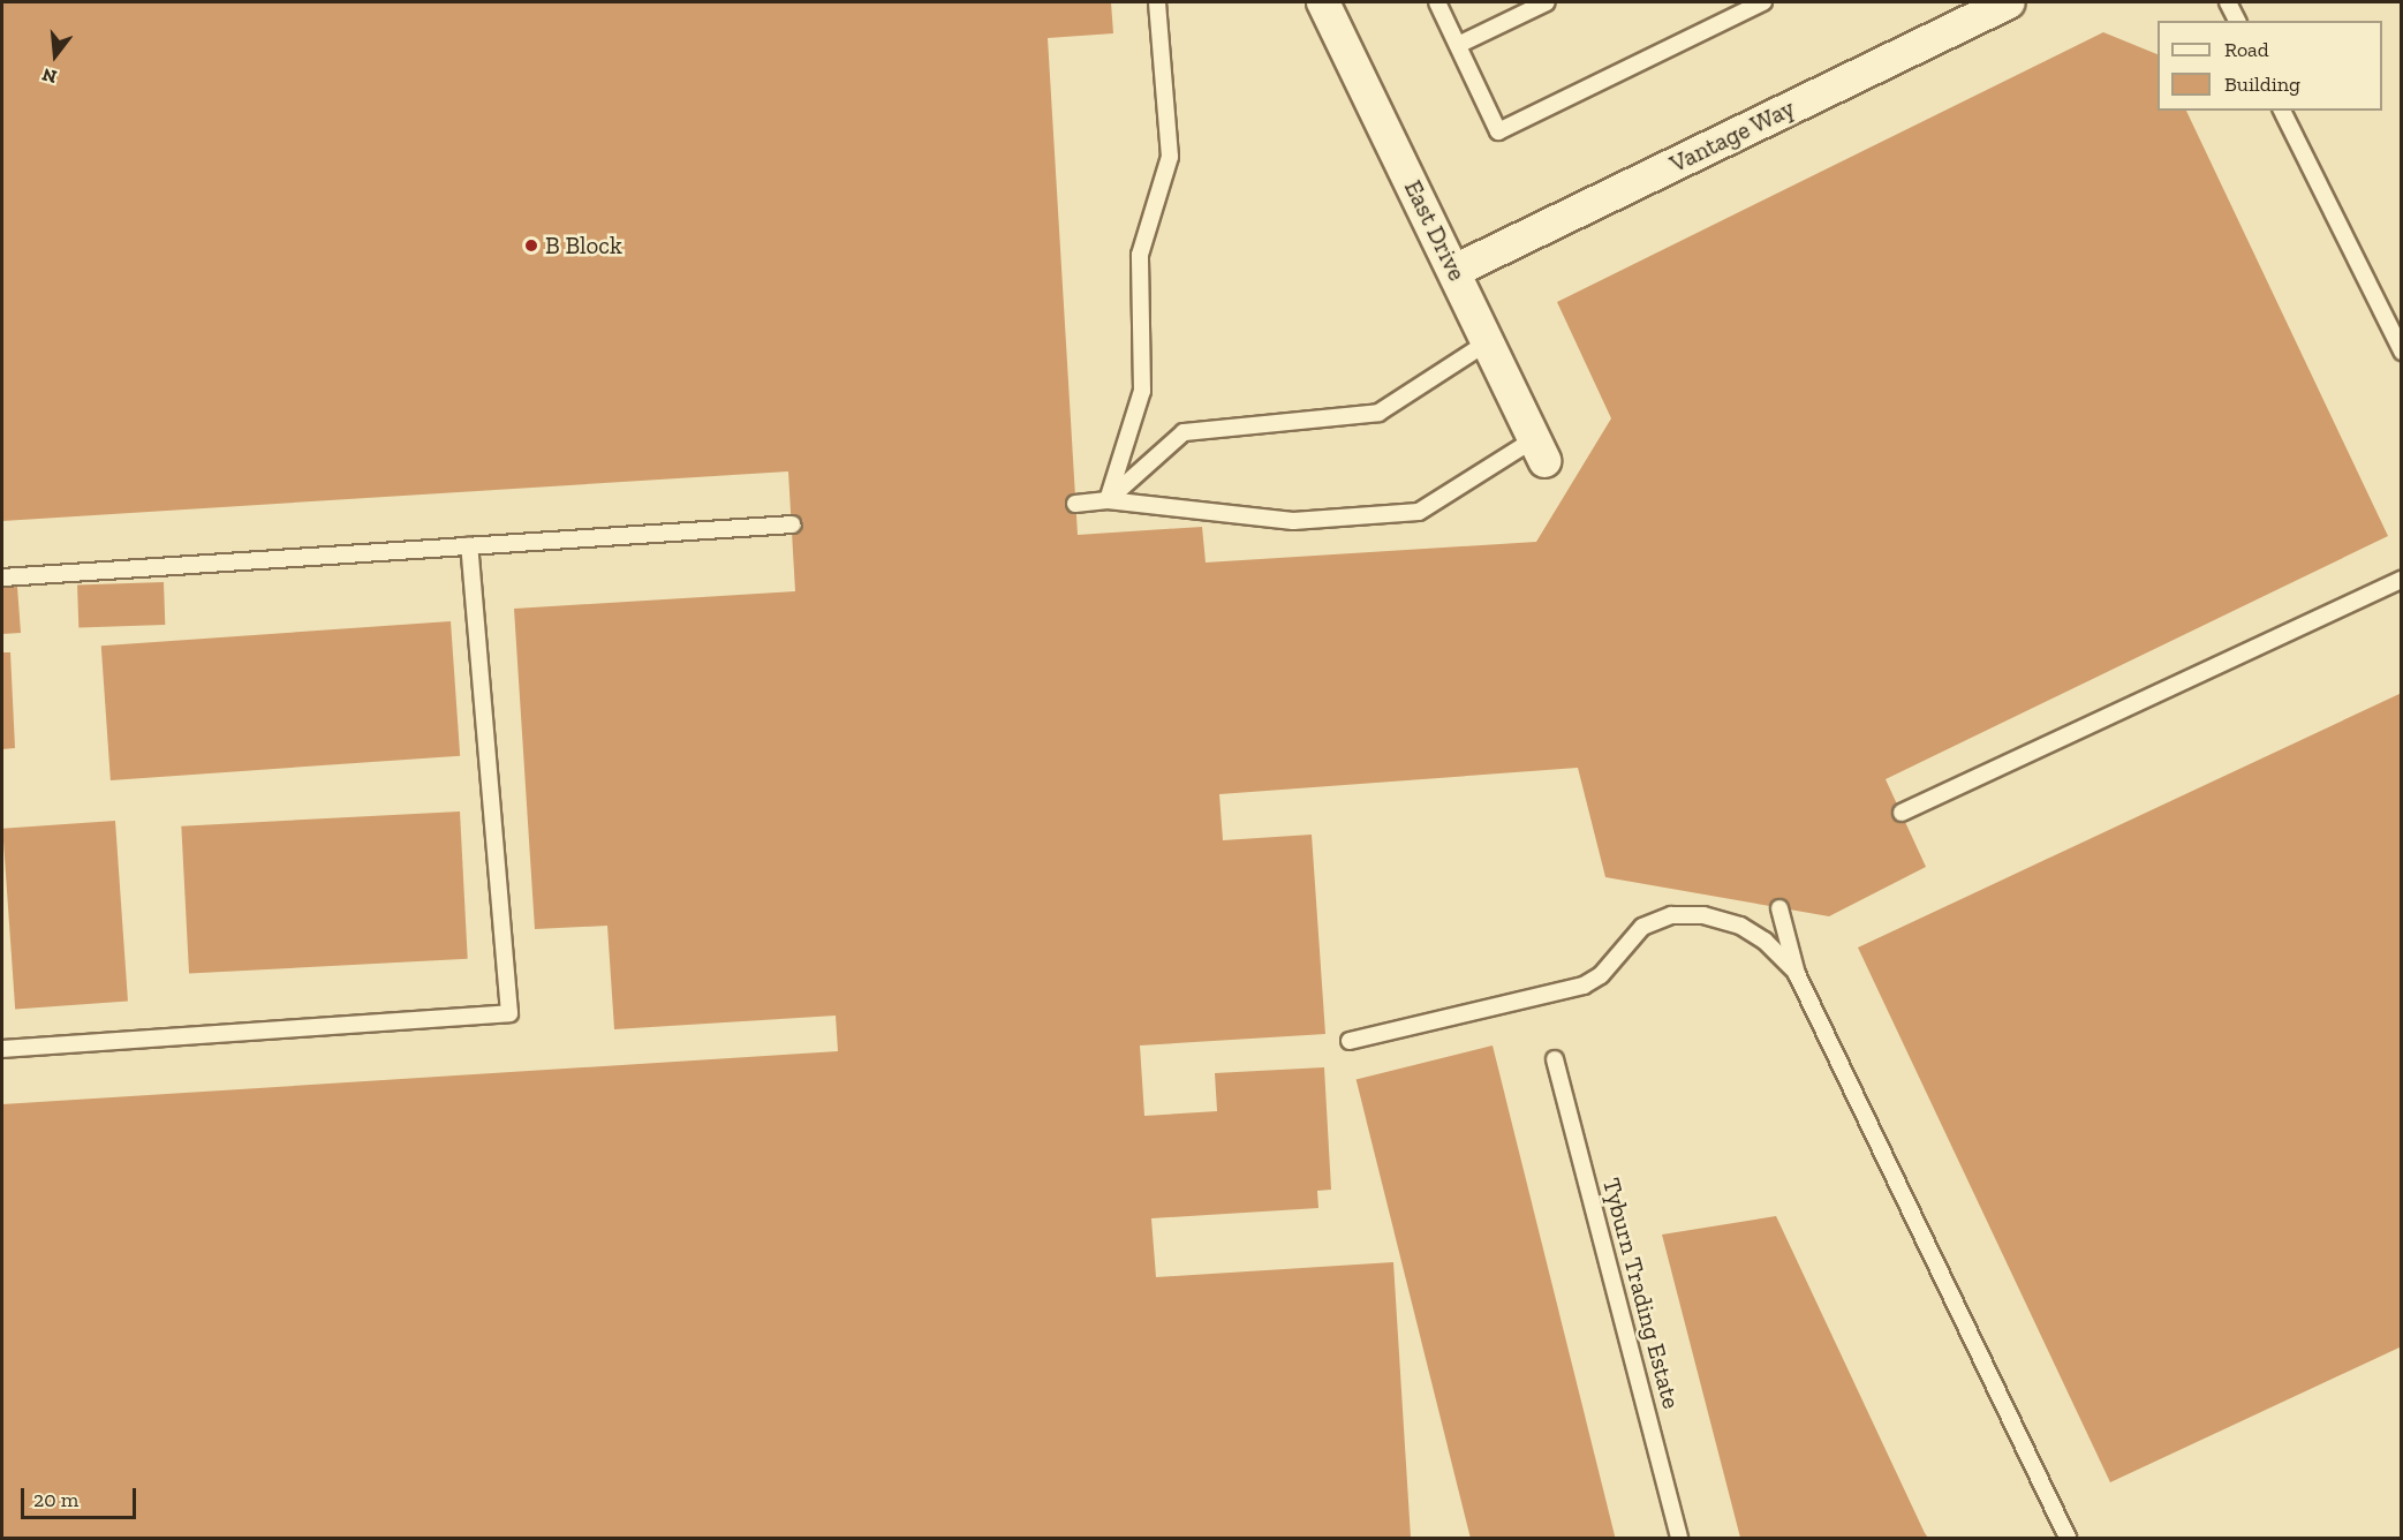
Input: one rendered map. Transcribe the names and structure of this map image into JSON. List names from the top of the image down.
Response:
{
  "streets": {
    "street": ["Vantage Way", "East Drive"],
    "lane": ["Tyburn Trading Estate"]
  },
  "crossings": [
    ["Vantage Way", "East Drive"]
  ],
  "places": ["B Block"],
  "legend": ["Road", "Building"],
  "scale_bar": "20 m",
  "north": "bottom"
}
